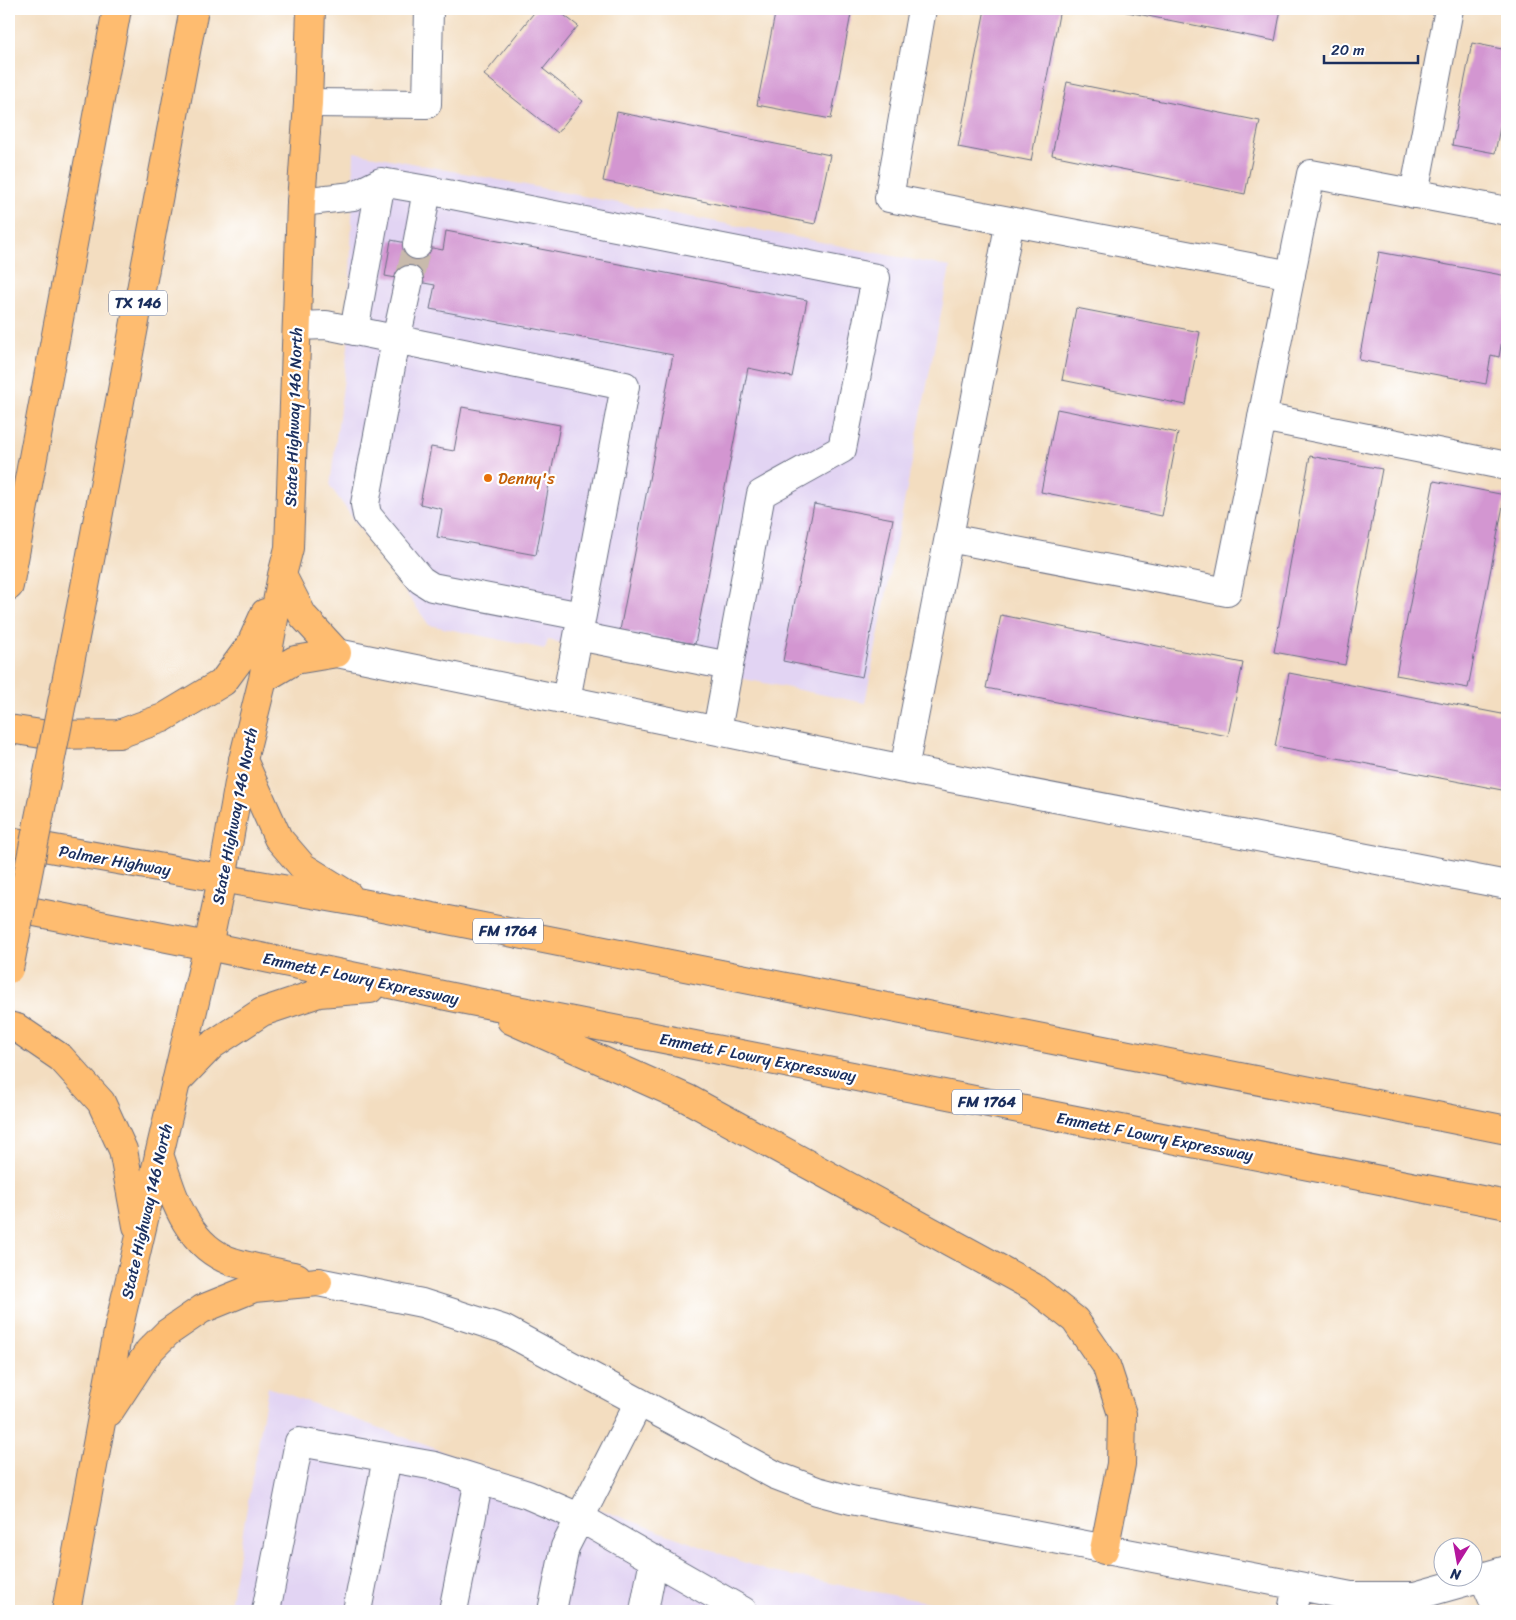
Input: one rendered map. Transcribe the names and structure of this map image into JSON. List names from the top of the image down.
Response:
{
  "streets": {
    "main road": [
      "TX 146",
      "State Highway 146 North",
      "Palmer Highway",
      "FM 1764",
      "Emmett F Lowry Expressway"
    ]
  },
  "crossings": [
    ["State Highway 146 North", "Palmer Highway"],
    ["State Highway 146 North", "FM 1764"],
    ["State Highway 146 North", "Emmett F Lowry Expressway"],
    ["Palmer Highway", "FM 1764"]
  ],
  "places": ["Denny's"],
  "scale_bar": "20 m",
  "north": "bottom"
}
